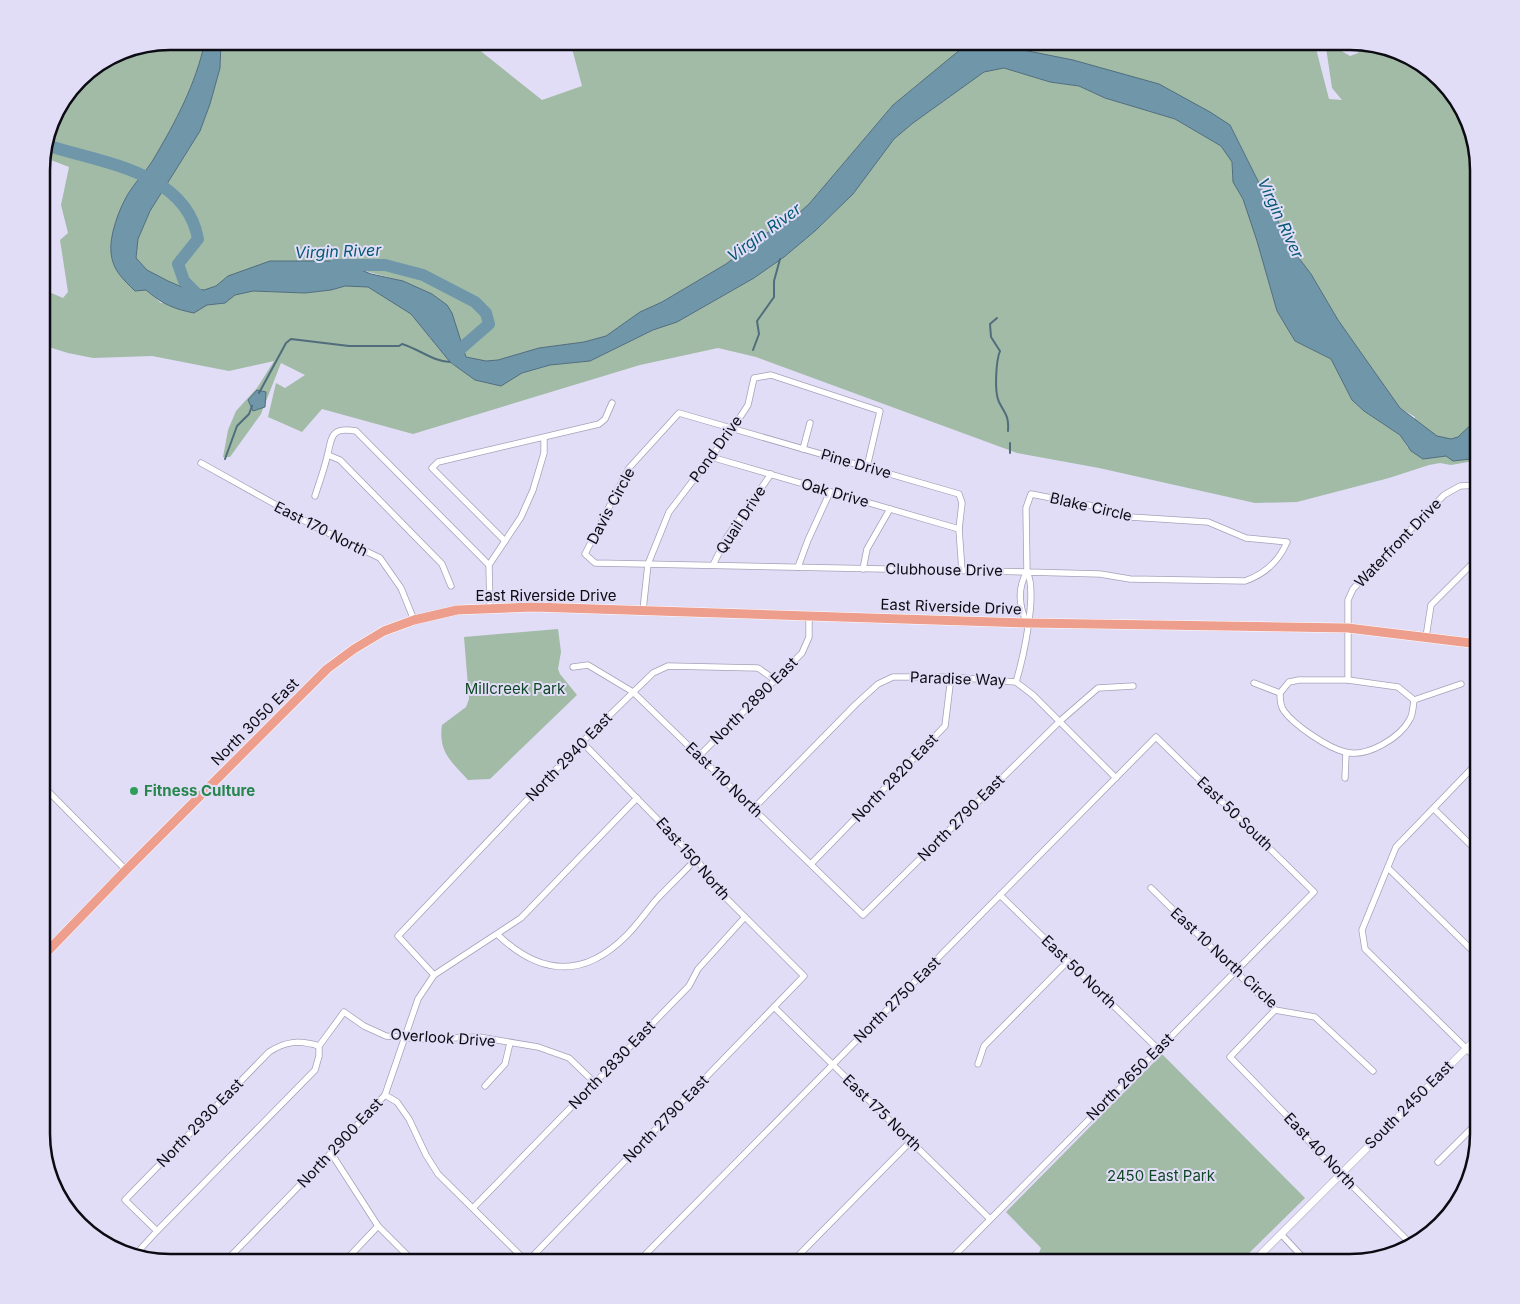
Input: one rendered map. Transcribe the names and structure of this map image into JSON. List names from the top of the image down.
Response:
{
  "streets": {
    "main road": ["East Riverside Drive", "North 3050 East"],
    "street": [
      "Pond Drive",
      "Pine Drive",
      "Oak Drive",
      "Davis Circle",
      "Blake Circle",
      "Quail Drive",
      "East 170 North",
      "Waterfront Drive",
      "Clubhouse Drive",
      "Paradise Way",
      "North 2890 East",
      "North 2940 East",
      "North 2820 East",
      "East 110 North",
      "East 50 South",
      "North 2790 East",
      "East 150 North",
      "East 10 North Circle",
      "East 50 North",
      "North 2750 East",
      "Overlook Drive",
      "North 2830 East",
      "North 2650 East",
      "South 2450 East",
      "East 175 North",
      "North 2930 East",
      "North 2900 East",
      "East 40 North"
    ]
  },
  "crossings": [
    ["Pond Drive", "Pine Drive"],
    ["Pond Drive", "Oak Drive"],
    ["Pond Drive", "Clubhouse Drive"],
    ["Pond Drive", "East Riverside Drive"],
    ["Pine Drive", "Oak Drive"],
    ["Pine Drive", "Davis Circle"],
    ["Pine Drive", "Clubhouse Drive"],
    ["Oak Drive", "Quail Drive"],
    ["Davis Circle", "Clubhouse Drive"],
    ["Blake Circle", "Clubhouse Drive"],
    ["Quail Drive", "Clubhouse Drive"],
    ["East 170 North", "East Riverside Drive"],
    ["East 170 North", "North 3050 East"],
    ["Waterfront Drive", "East Riverside Drive"],
    ["East Riverside Drive", "North 2890 East"],
    ["East Riverside Drive", "North 3050 East"],
    ["Paradise Way", "North 2820 East"],
    ["Paradise Way", "East 110 North"],
    ["Paradise Way", "North 2790 East"],
    ["Paradise Way", "North 2750 East"],
    ["North 2890 East", "North 2940 East"],
    ["North 2890 East", "East 110 North"],
    ["North 2940 East", "East 110 North"],
    ["North 2940 East", "East 150 North"],
    ["North 2940 East", "North 2900 East"],
    ["North 2820 East", "East 110 North"],
    ["East 110 North", "North 2790 East"],
    ["East 50 South", "North 2750 East"],
    ["East 50 South", "North 2650 East"],
    ["North 2790 East", "East 150 North"],
    ["North 2790 East", "East 175 North"],
    ["East 150 North", "North 2830 East"],
    ["East 150 North", "North 2900 East"],
    ["East 10 North Circle", "North 2650 East"],
    ["East 10 North Circle", "East 40 North"],
    ["East 50 North", "North 2750 East"],
    ["East 50 North", "North 2650 East"],
    ["North 2750 East", "East 175 North"],
    ["Overlook Drive", "North 2830 East"],
    ["Overlook Drive", "North 2930 East"],
    ["Overlook Drive", "North 2900 East"],
    ["North 2650 East", "East 175 North"],
    ["South 2450 East", "East 40 North"]
  ],
  "water": ["Virgin River"],
  "parks": ["Millcreek Park", "2450 East Park"],
  "places": ["Fitness Culture"]
}
